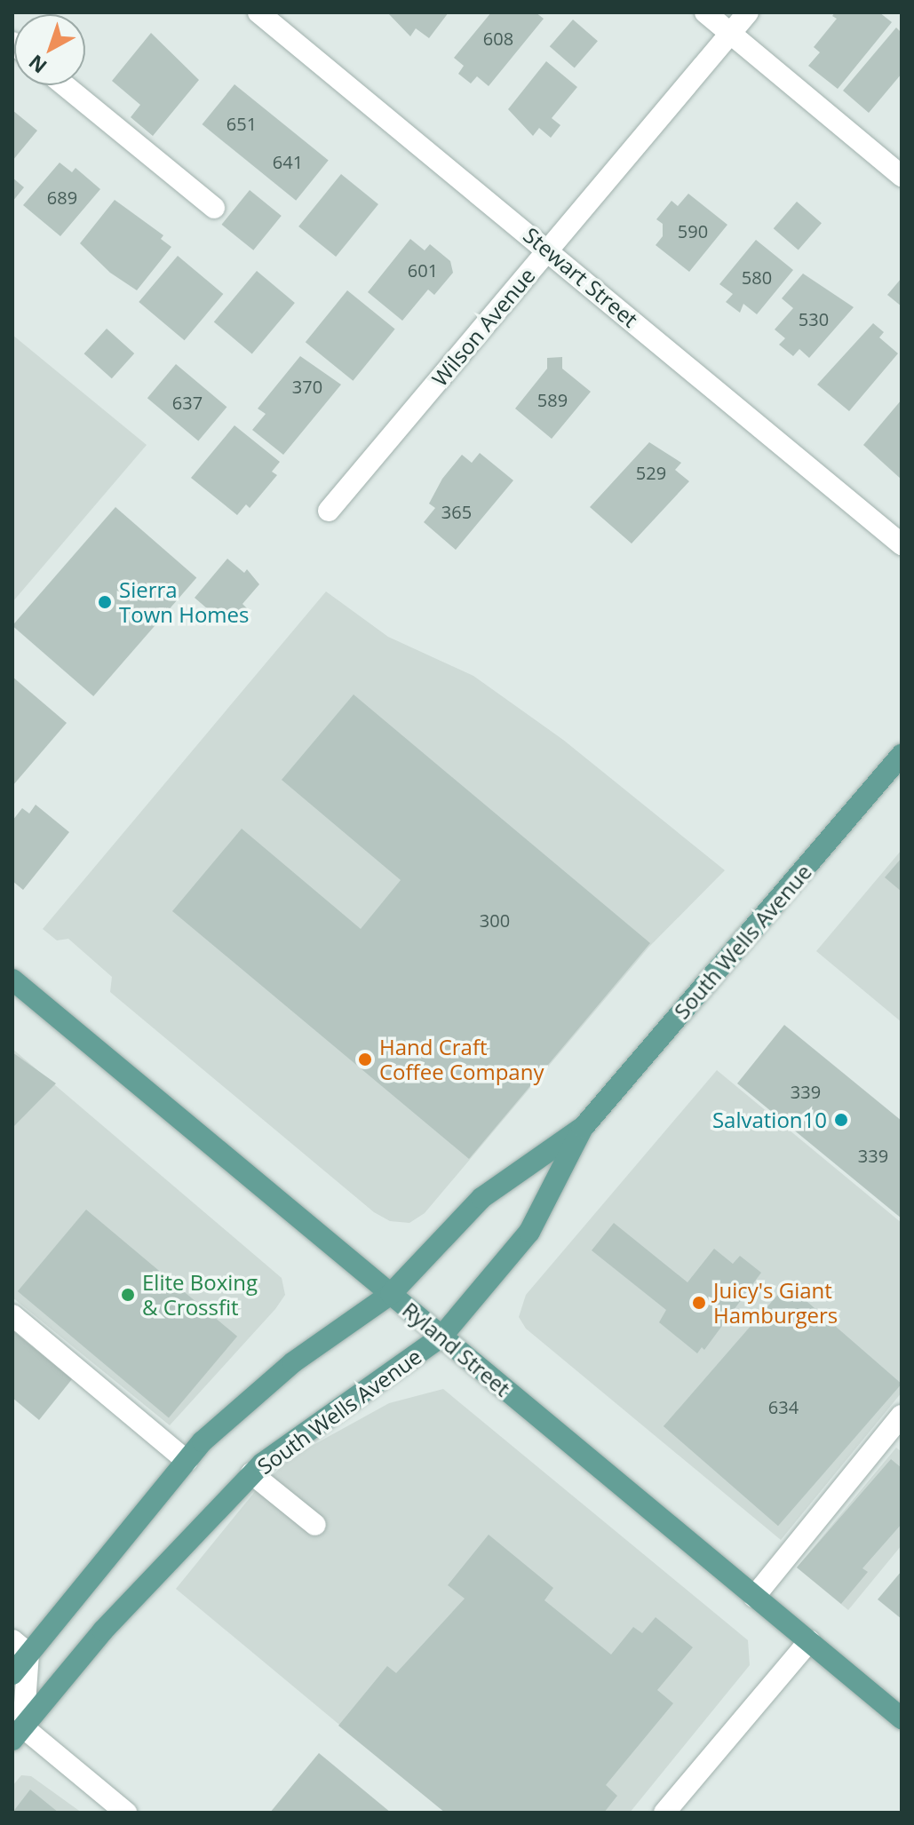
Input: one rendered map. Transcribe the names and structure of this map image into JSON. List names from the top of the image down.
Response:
{
  "streets": {
    "main road": ["South Wells Avenue", "Ryland Street"],
    "street": ["Stewart Street", "Wilson Avenue"]
  },
  "crossings": [
    ["Stewart Street", "Wilson Avenue"],
    ["South Wells Avenue", "Ryland Street"]
  ],
  "places": [
    "Sierra Town Homes",
    "Hand Craft Coffee Company",
    "Salvation10",
    "Elite Boxing & Crossfit",
    "Juicy's Giant Hamburgers"
  ],
  "house_numbers": [
    "608",
    "651",
    "641",
    "689",
    "590",
    "601",
    "580",
    "530",
    "370",
    "589",
    "637",
    "529",
    "365",
    "300",
    "339",
    "339",
    "634"
  ],
  "north": "bottom left"
}
